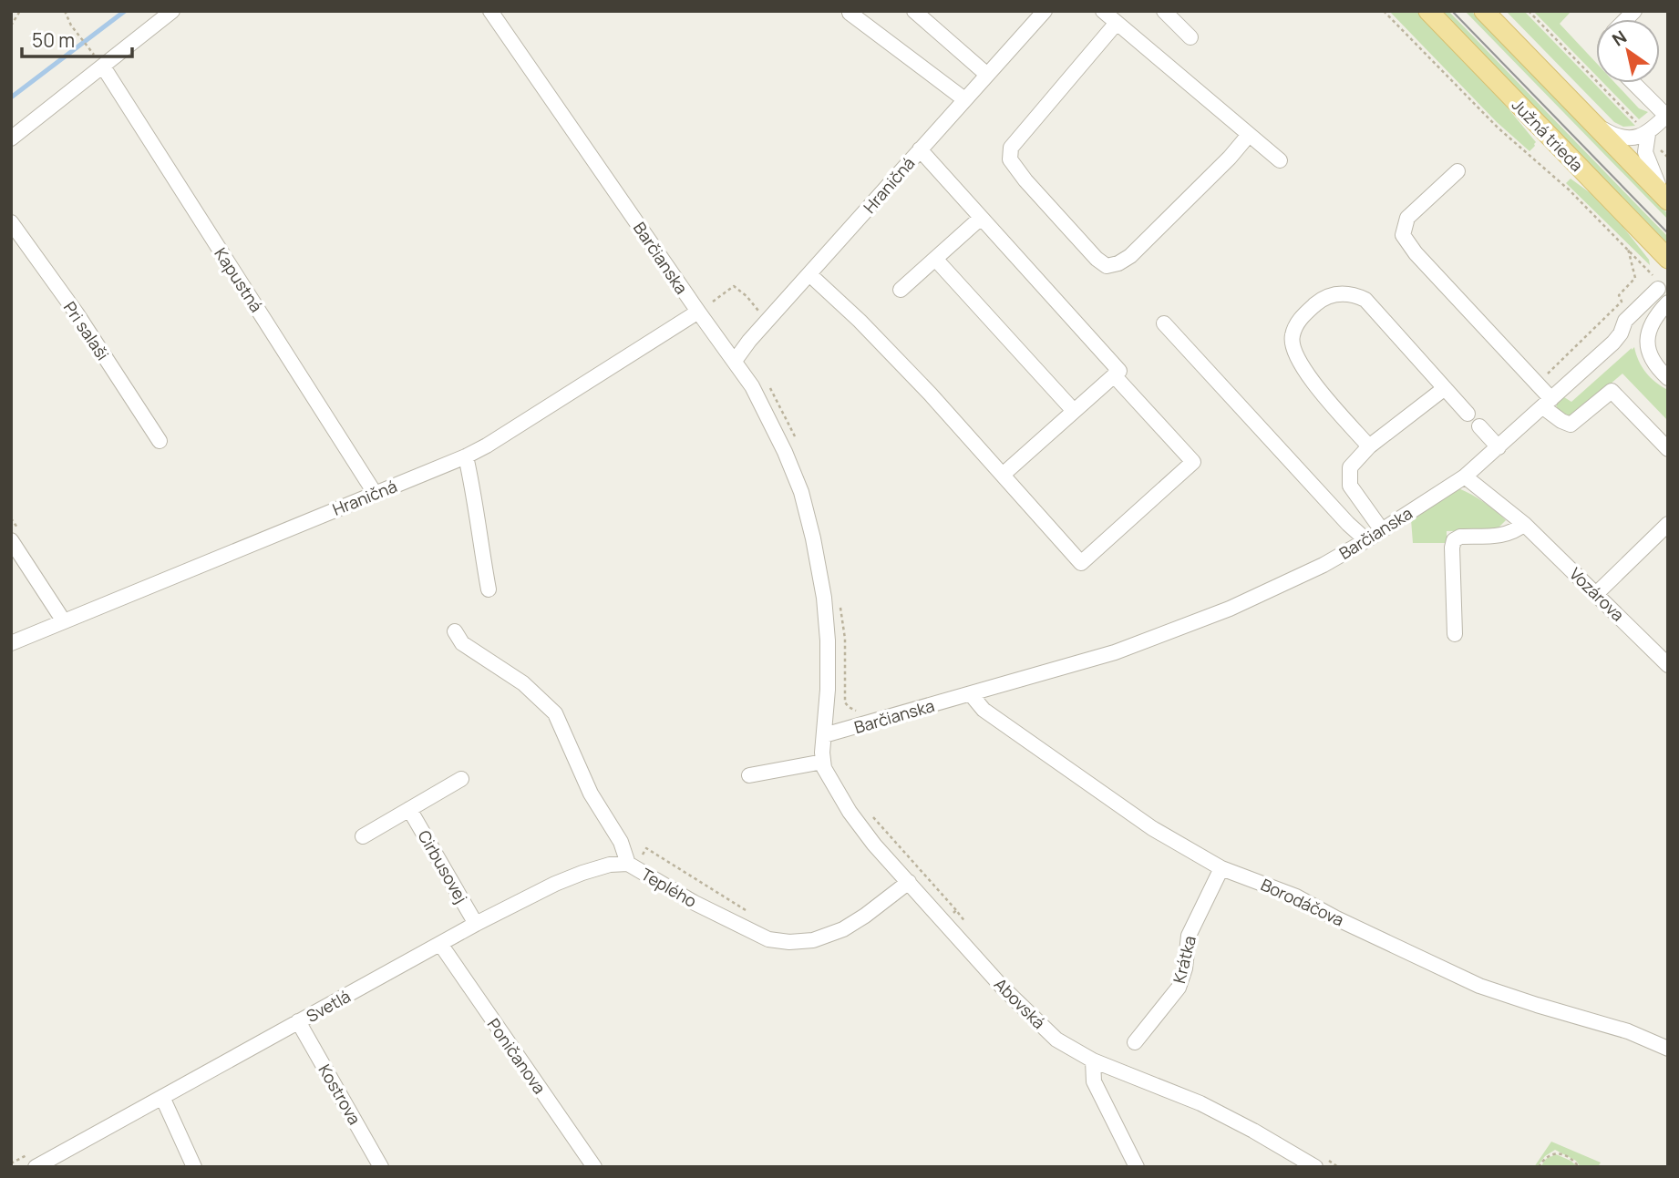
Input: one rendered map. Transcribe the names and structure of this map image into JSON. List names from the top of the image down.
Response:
{
  "streets": {
    "main road": ["Južná trieda"],
    "street": [
      "Hraničná",
      "Barčianska",
      "Kapustná",
      "Pri salaši",
      "Vozárova",
      "Cirbusovej",
      "Teplého",
      "Borodáčova",
      "Krátka",
      "Abovská",
      "Svetlá",
      "Poničanova",
      "Kostrova"
    ]
  },
  "crossings": [
    ["Hraničná", "Barčianska"],
    ["Hraničná", "Kapustná"],
    ["Barčianska", "Vozárova"],
    ["Barčianska", "Borodáčova"],
    ["Barčianska", "Abovská"],
    ["Cirbusovej", "Svetlá"],
    ["Teplého", "Abovská"],
    ["Teplého", "Svetlá"],
    ["Borodáčova", "Krátka"],
    ["Svetlá", "Poničanova"],
    ["Svetlá", "Kostrova"]
  ],
  "scale_bar": "50 m",
  "north": "top left"
}
